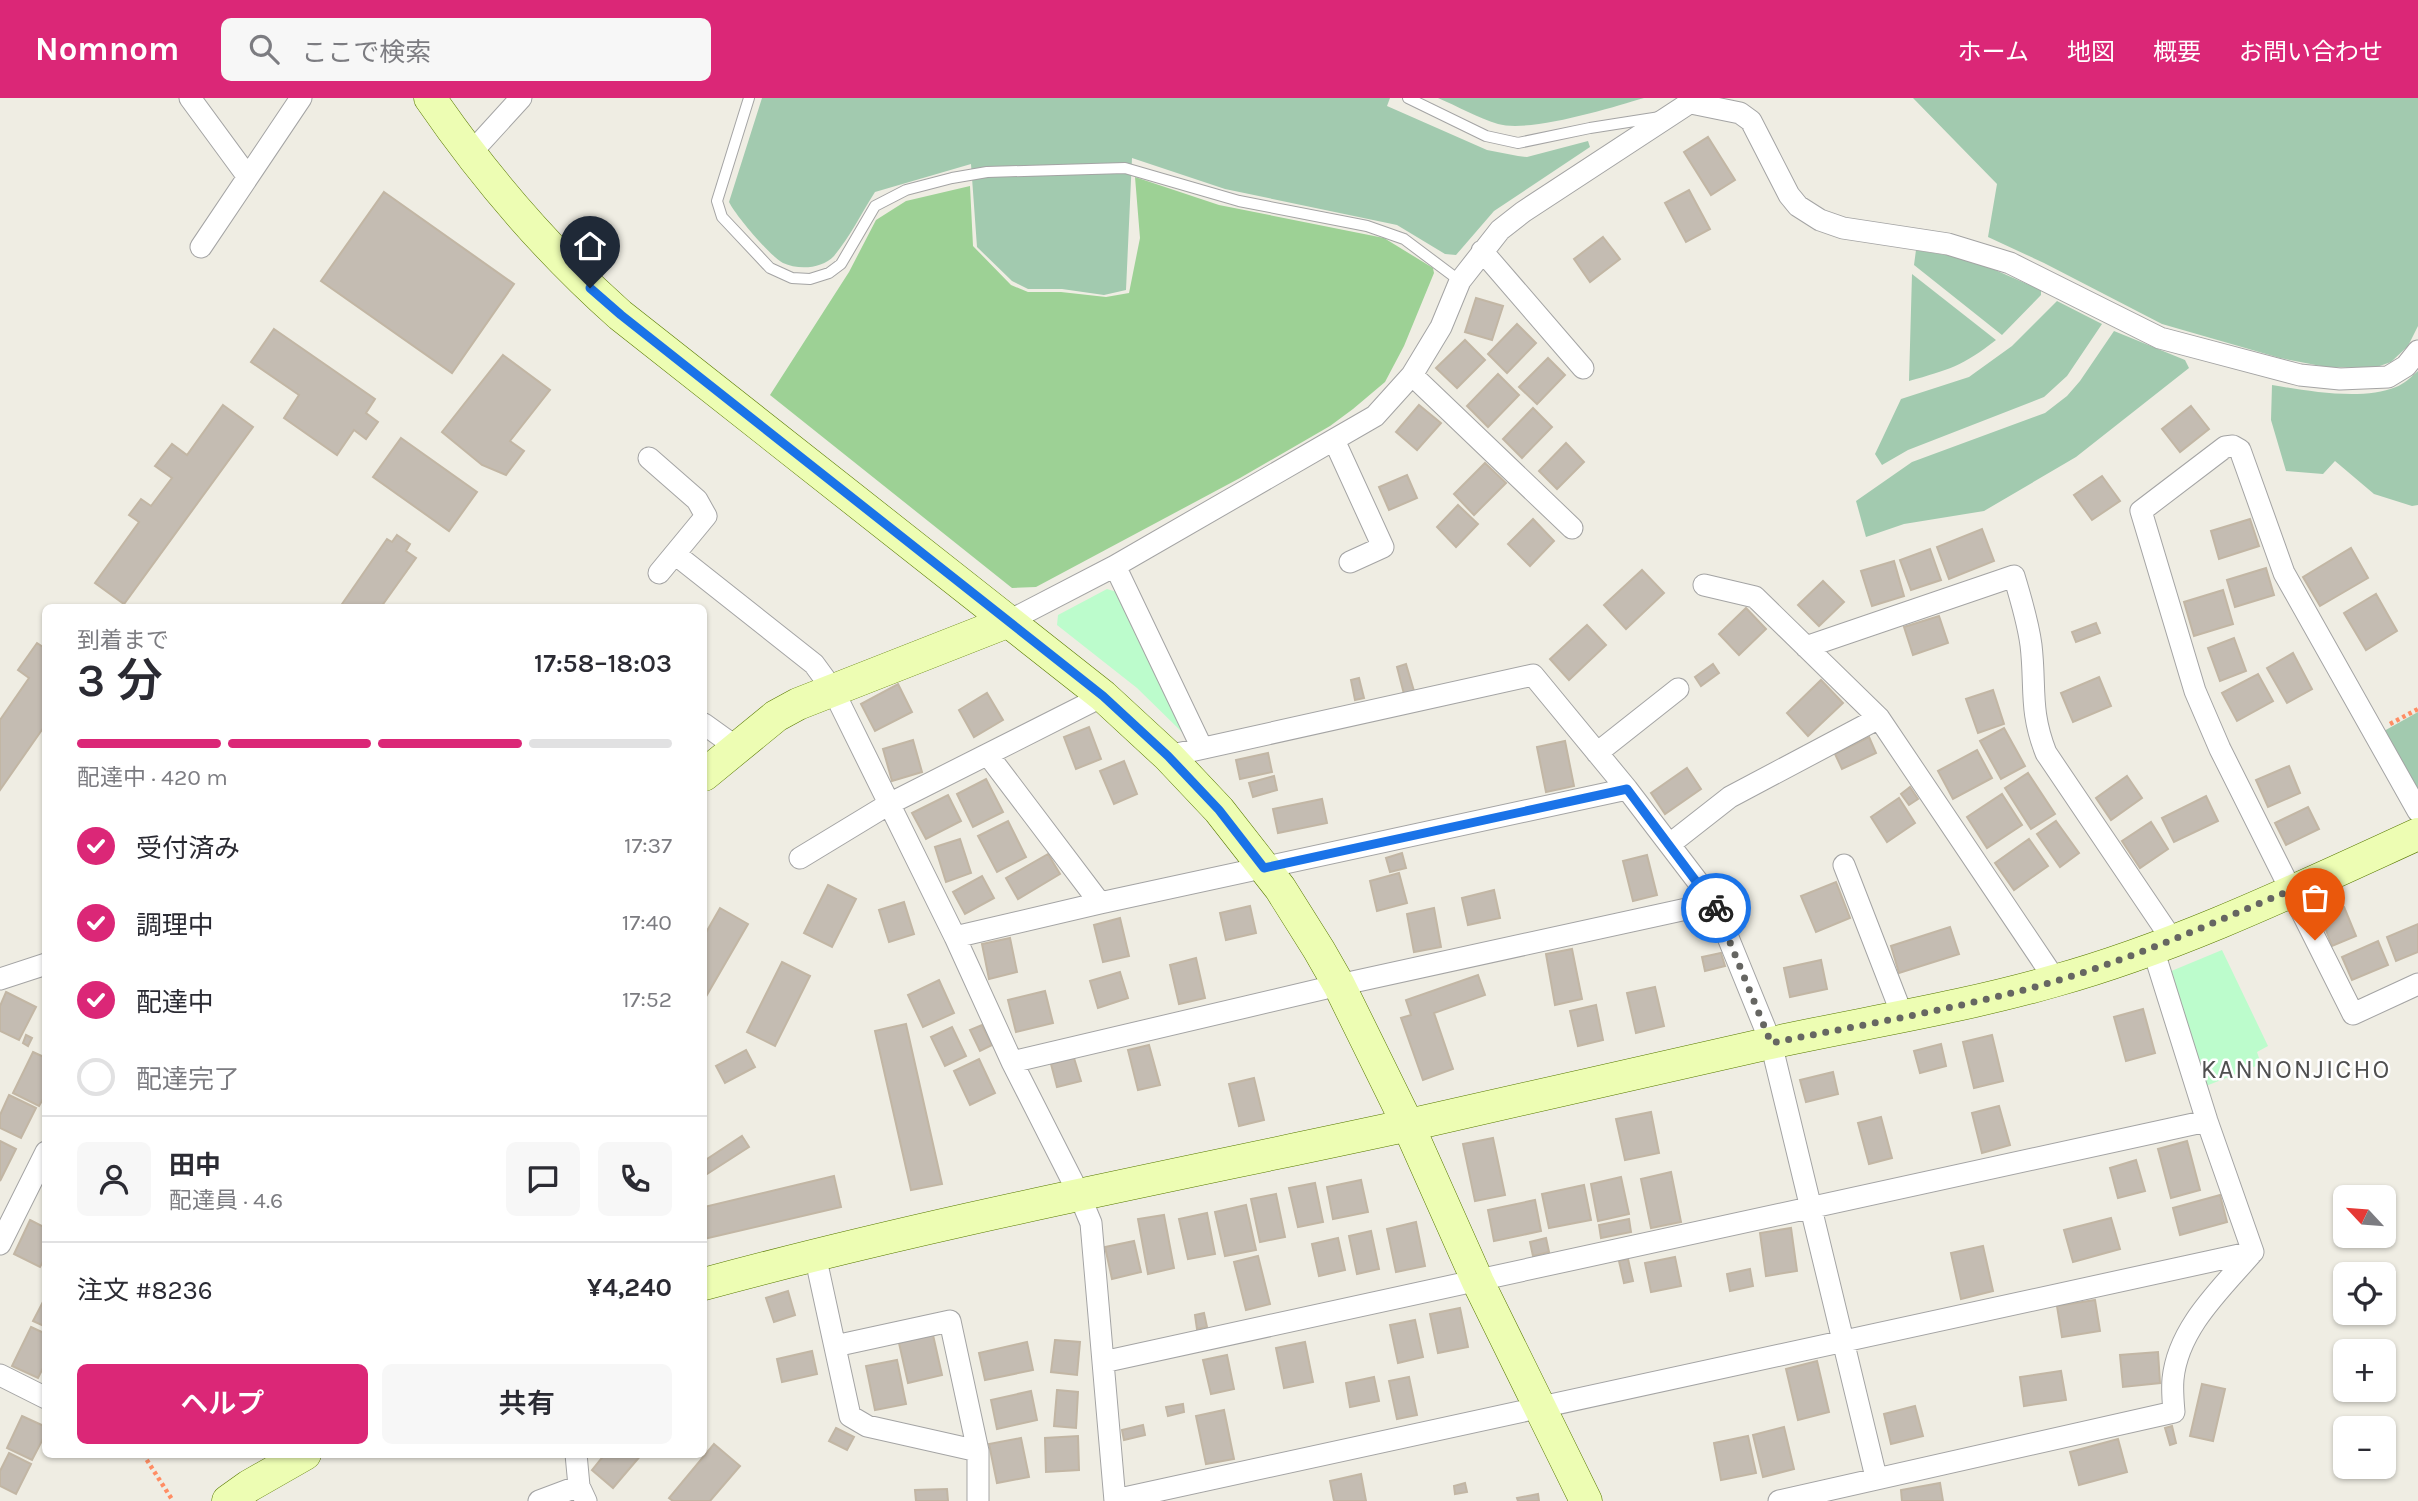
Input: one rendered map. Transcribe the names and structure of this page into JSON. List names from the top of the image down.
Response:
{
  "districts": ["KANNONJICHO"],
  "north": "top left",
  "page": {
    "header": "Nomnom",
    "search": "ここで検索",
    "nav": [
      "ホーム",
      "地図",
      "概要",
      "お問い合わせ"
    ],
    "heading": ["3 分", "到着まで", "17:58–18:03"],
    "panel": [
      "田中",
      "配達員 · 4.6",
      "注文 #8236",
      "¥4,240"
    ],
    "bar": "配達中 · 420 m",
    "list": [
      ["受付済み", "17:37"],
      ["調理中", "17:40"],
      ["配達中", "17:52"],
      "配達完了"
    ],
    "map_buttons": ["+", "−"],
    "buttons": ["ヘルプ", "共有"]
  }
}
